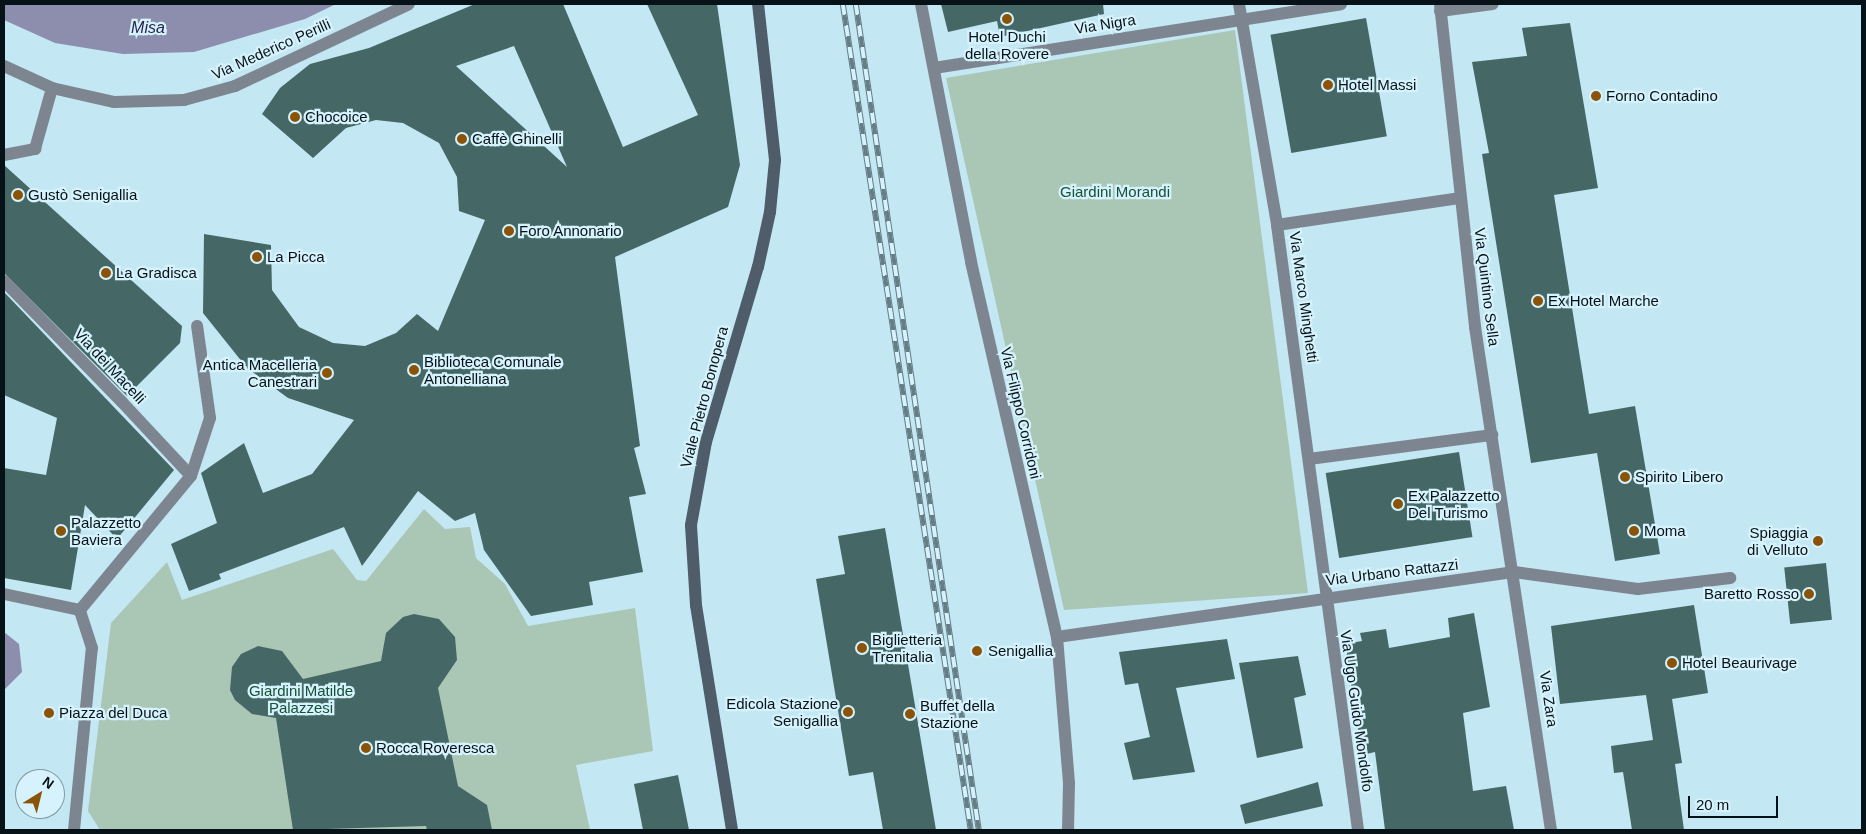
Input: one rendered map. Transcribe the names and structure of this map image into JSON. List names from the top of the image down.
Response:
{
  "streets": {
    "main road": ["Viale Pietro Bonopera"],
    "street": [
      "Via Nigra",
      "Via Mederico Perilli",
      "Via Quintino Sella",
      "Via Marco Minghetti",
      "Via dei Macelli",
      "Via Filippo Corridoni",
      "Via Urbano Rattazzi",
      "Via Zara",
      "Via Ugo Guido Mondolfo"
    ]
  },
  "crossings": [
    ["Via Nigra", "Via Marco Minghetti"],
    ["Via Nigra", "Via Filippo Corridoni"],
    ["Via Quintino Sella", "Via Urbano Rattazzi"],
    ["Via Quintino Sella", "Via Zara"],
    ["Via Marco Minghetti", "Via Urbano Rattazzi"],
    ["Via Marco Minghetti", "Via Ugo Guido Mondolfo"],
    ["Via Filippo Corridoni", "Via Urbano Rattazzi"],
    ["Via Urbano Rattazzi", "Via Zara"],
    ["Via Urbano Rattazzi", "Via Ugo Guido Mondolfo"]
  ],
  "water": ["Misa"],
  "parks": ["Giardini Morandi", "Giardini Matilde Palazzesi"],
  "places": [
    "Hotel Duchi della Rovere",
    "Hotel Massi",
    "Forno Contadino",
    "Chocoice",
    "Caffè Ghinelli",
    "Gustò Senigallia",
    "Foro Annonario",
    "La Picca",
    "La Gradisca",
    "Ex Hotel Marche",
    "Biblioteca Comunale Antonelliana",
    "Antica Macelleria Canestrari",
    "Spirito Libero",
    "Ex Palazzetto Del Turismo",
    "Palazzetto Baviera",
    "Moma",
    "Spiaggia di Velluto",
    "Baretto Rosso",
    "Biglietteria Trenitalia",
    "Senigallia",
    "Hotel Beaurivage",
    "Edicola Stazione Senigallia",
    "Piazza del Duca",
    "Buffet della Stazione",
    "Rocca Roveresca"
  ],
  "scale_bar": "20 m",
  "north": "top right"
}
